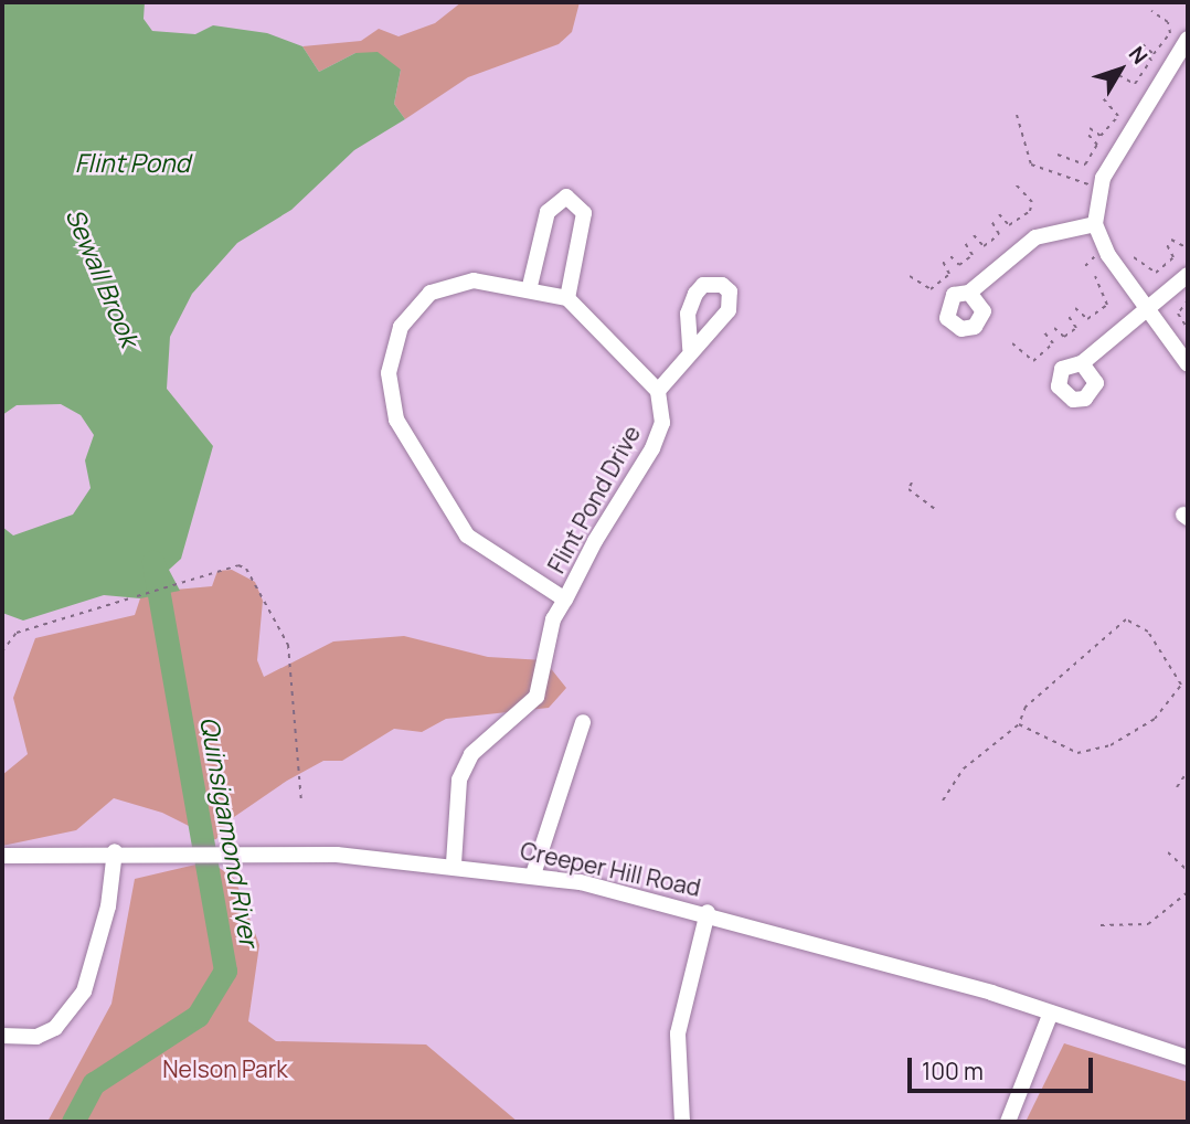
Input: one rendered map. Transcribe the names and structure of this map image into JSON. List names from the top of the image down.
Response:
{
  "streets": {
    "street": ["Flint Pond Drive", "Creeper Hill Road"]
  },
  "crossings": [
    ["Flint Pond Drive", "Creeper Hill Road"]
  ],
  "water": ["Flint Pond", "Sewall Brook", "Quinsigamond River"],
  "parks": ["Nelson Park"],
  "scale_bar": "100 m",
  "north": "top right"
}
